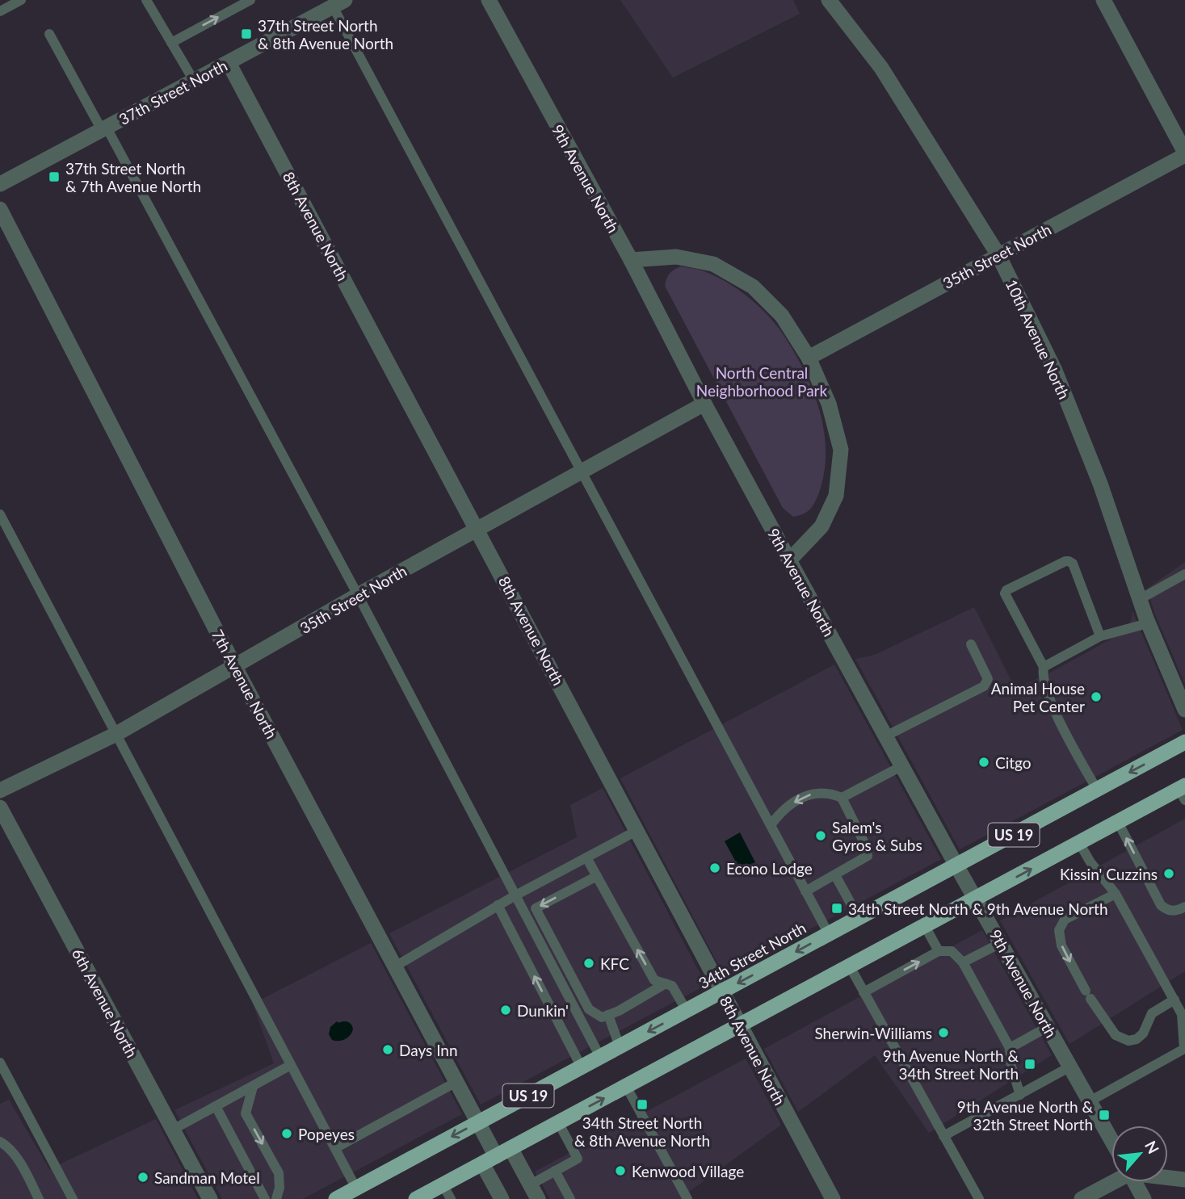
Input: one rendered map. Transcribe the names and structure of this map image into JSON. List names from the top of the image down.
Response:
{
  "streets": {
    "highway": ["US 19", "34th Street North"],
    "street": [
      "37th Street North",
      "9th Avenue North",
      "8th Avenue North",
      "35th Street North",
      "10th Avenue North",
      "7th Avenue North",
      "6th Avenue North"
    ]
  },
  "crossings": [
    ["37th Street North", "8th Avenue North"],
    ["9th Avenue North", "35th Street North"],
    ["9th Avenue North", "US 19"],
    ["9th Avenue North", "34th Street North"],
    ["8th Avenue North", "35th Street North"],
    ["8th Avenue North", "US 19"],
    ["8th Avenue North", "34th Street North"],
    ["35th Street North", "10th Avenue North"],
    ["35th Street North", "7th Avenue North"],
    ["7th Avenue North", "US 19"],
    ["7th Avenue North", "34th Street North"]
  ],
  "parks": ["North Central Neighborhood Park"],
  "places": {
    "transit": [
      "37th Street North & 8th Avenue North",
      "37th Street North & 7th Avenue North",
      "34th Street North & 9th Avenue North",
      "9th Avenue North & 34th Street North",
      "34th Street North & 8th Avenue North",
      "9th Avenue North & 32th Street North"
    ],
    "other": [
      "Animal House Pet Center",
      "Citgo",
      "Salem's Gyros & Subs",
      "Econo Lodge",
      "Kissin' Cuzzins",
      "KFC",
      "Dunkin'",
      "Sherwin-Williams",
      "Days Inn",
      "Popeyes",
      "Kenwood Village",
      "Sandman Motel"
    ]
  },
  "north": "top right"
}
